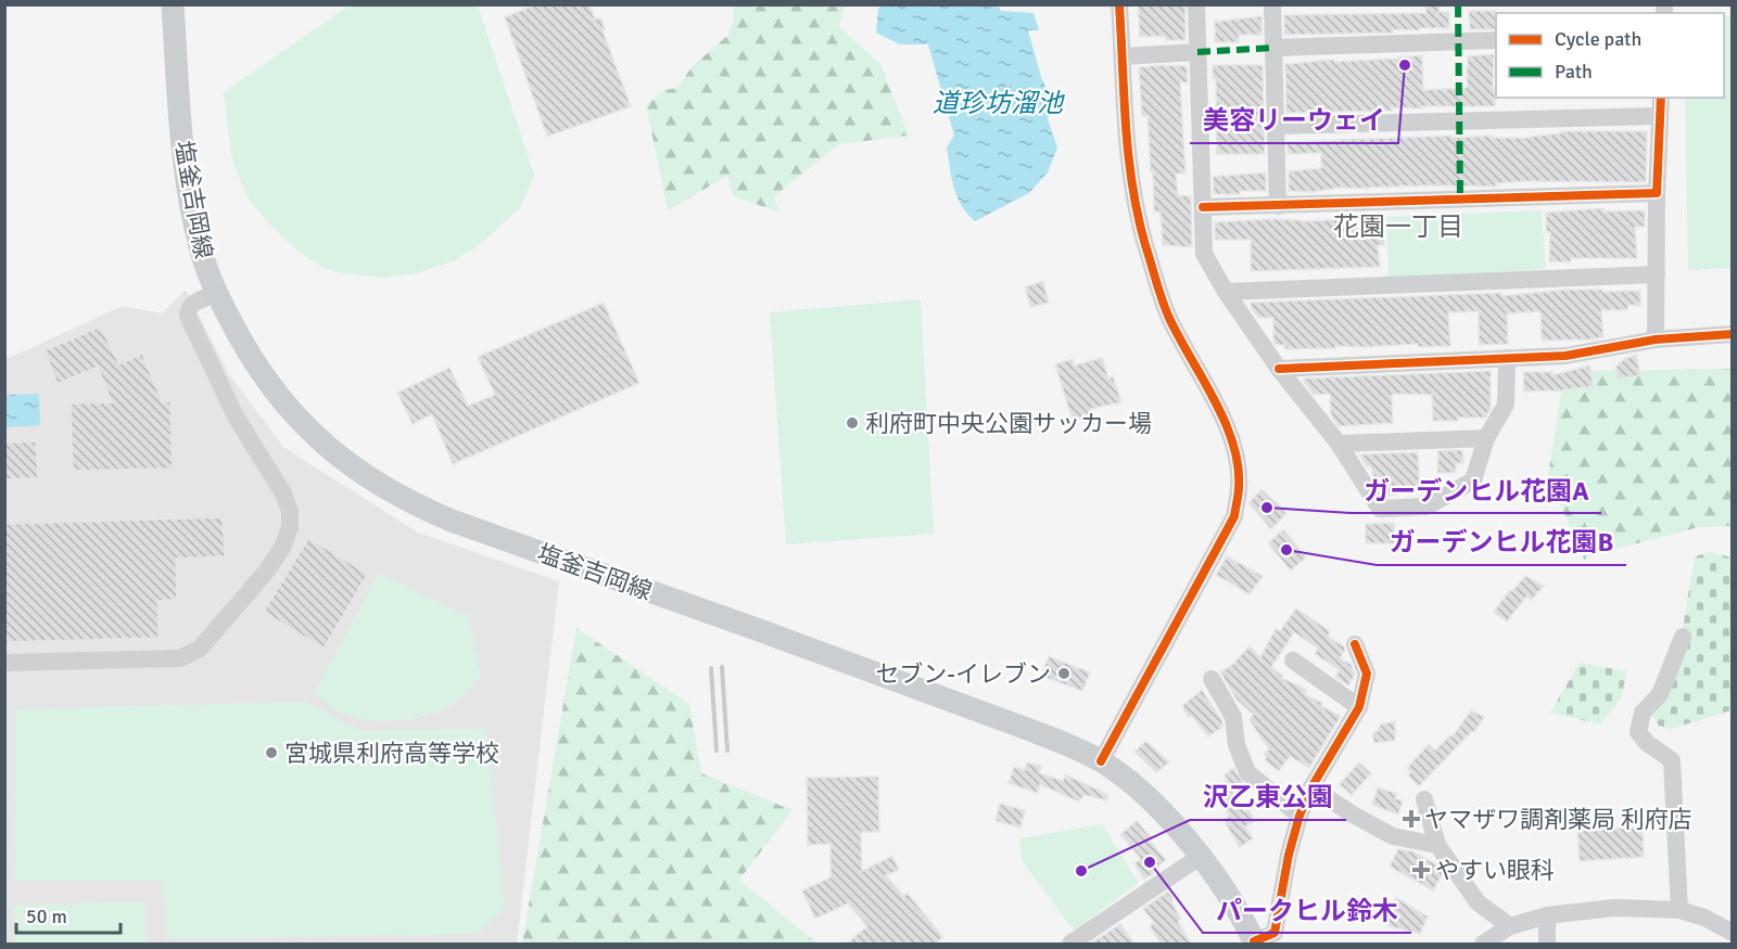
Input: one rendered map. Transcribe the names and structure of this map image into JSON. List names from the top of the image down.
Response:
{
  "streets": {
    "main road": ["塩釜吉岡線"]
  },
  "districts": ["花園一丁目"],
  "water": ["道珍坊溜池"],
  "places": {
    "other": [
      "美容リーウェイ",
      "利府町中央公園サッカー場",
      "ガーデンヒル花園A",
      "ガーデンヒル花園B",
      "セブン-イレブン",
      "宮城県利府高等学校",
      "パークヒル鈴木",
      "沢乙東公園"
    ],
    "health": ["ヤマザワ調剤薬局 利府店", "やすい眼科"]
  },
  "legend": ["Cycle path", "Path"],
  "scale_bar": "50 m"
}
